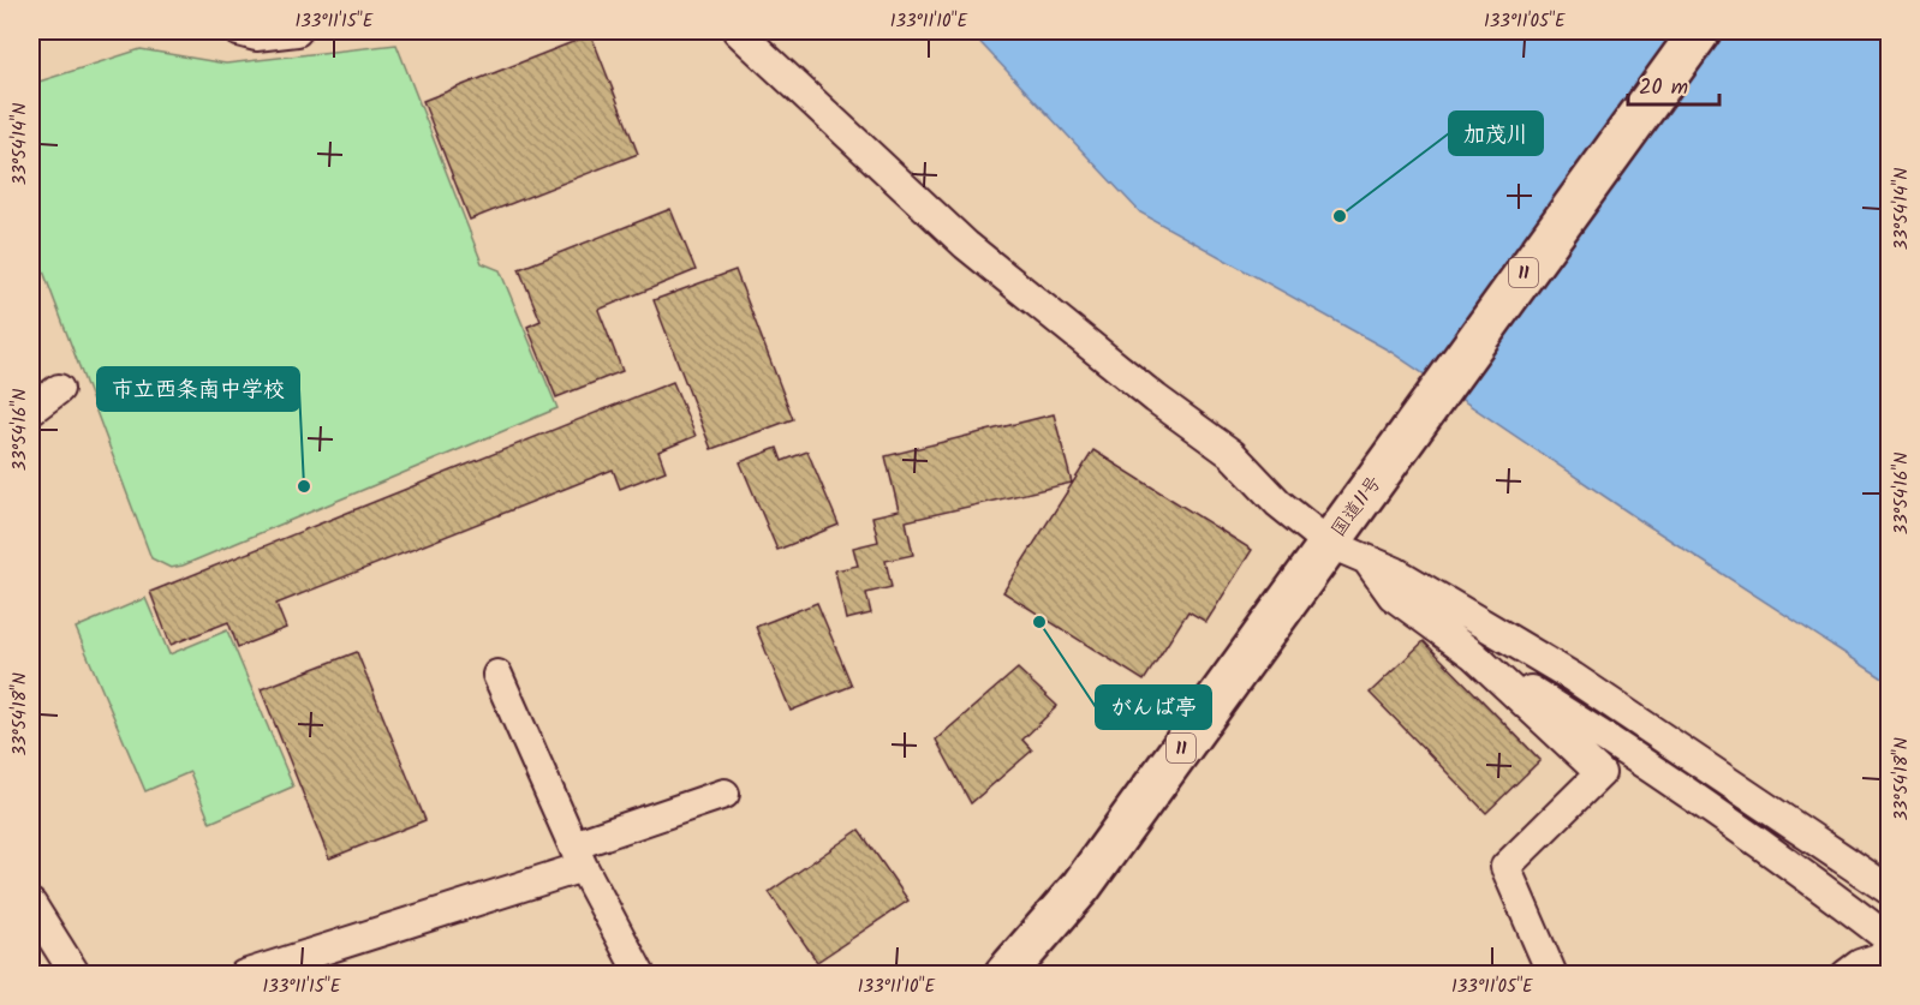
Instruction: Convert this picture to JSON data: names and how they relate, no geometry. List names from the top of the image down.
{
  "streets": {
    "highway": ["11", "国道11号"]
  },
  "places": ["加茂川", "市立西条南中学校", "がんば亭"],
  "scale_bar": "20 m",
  "coordinates": [
    "133°11'15\"E",
    "133°11'10\"E",
    "133°11'05\"E",
    "33°54'14\"N",
    "33°54'16\"N",
    "33°54'18\"N"
  ]
}
